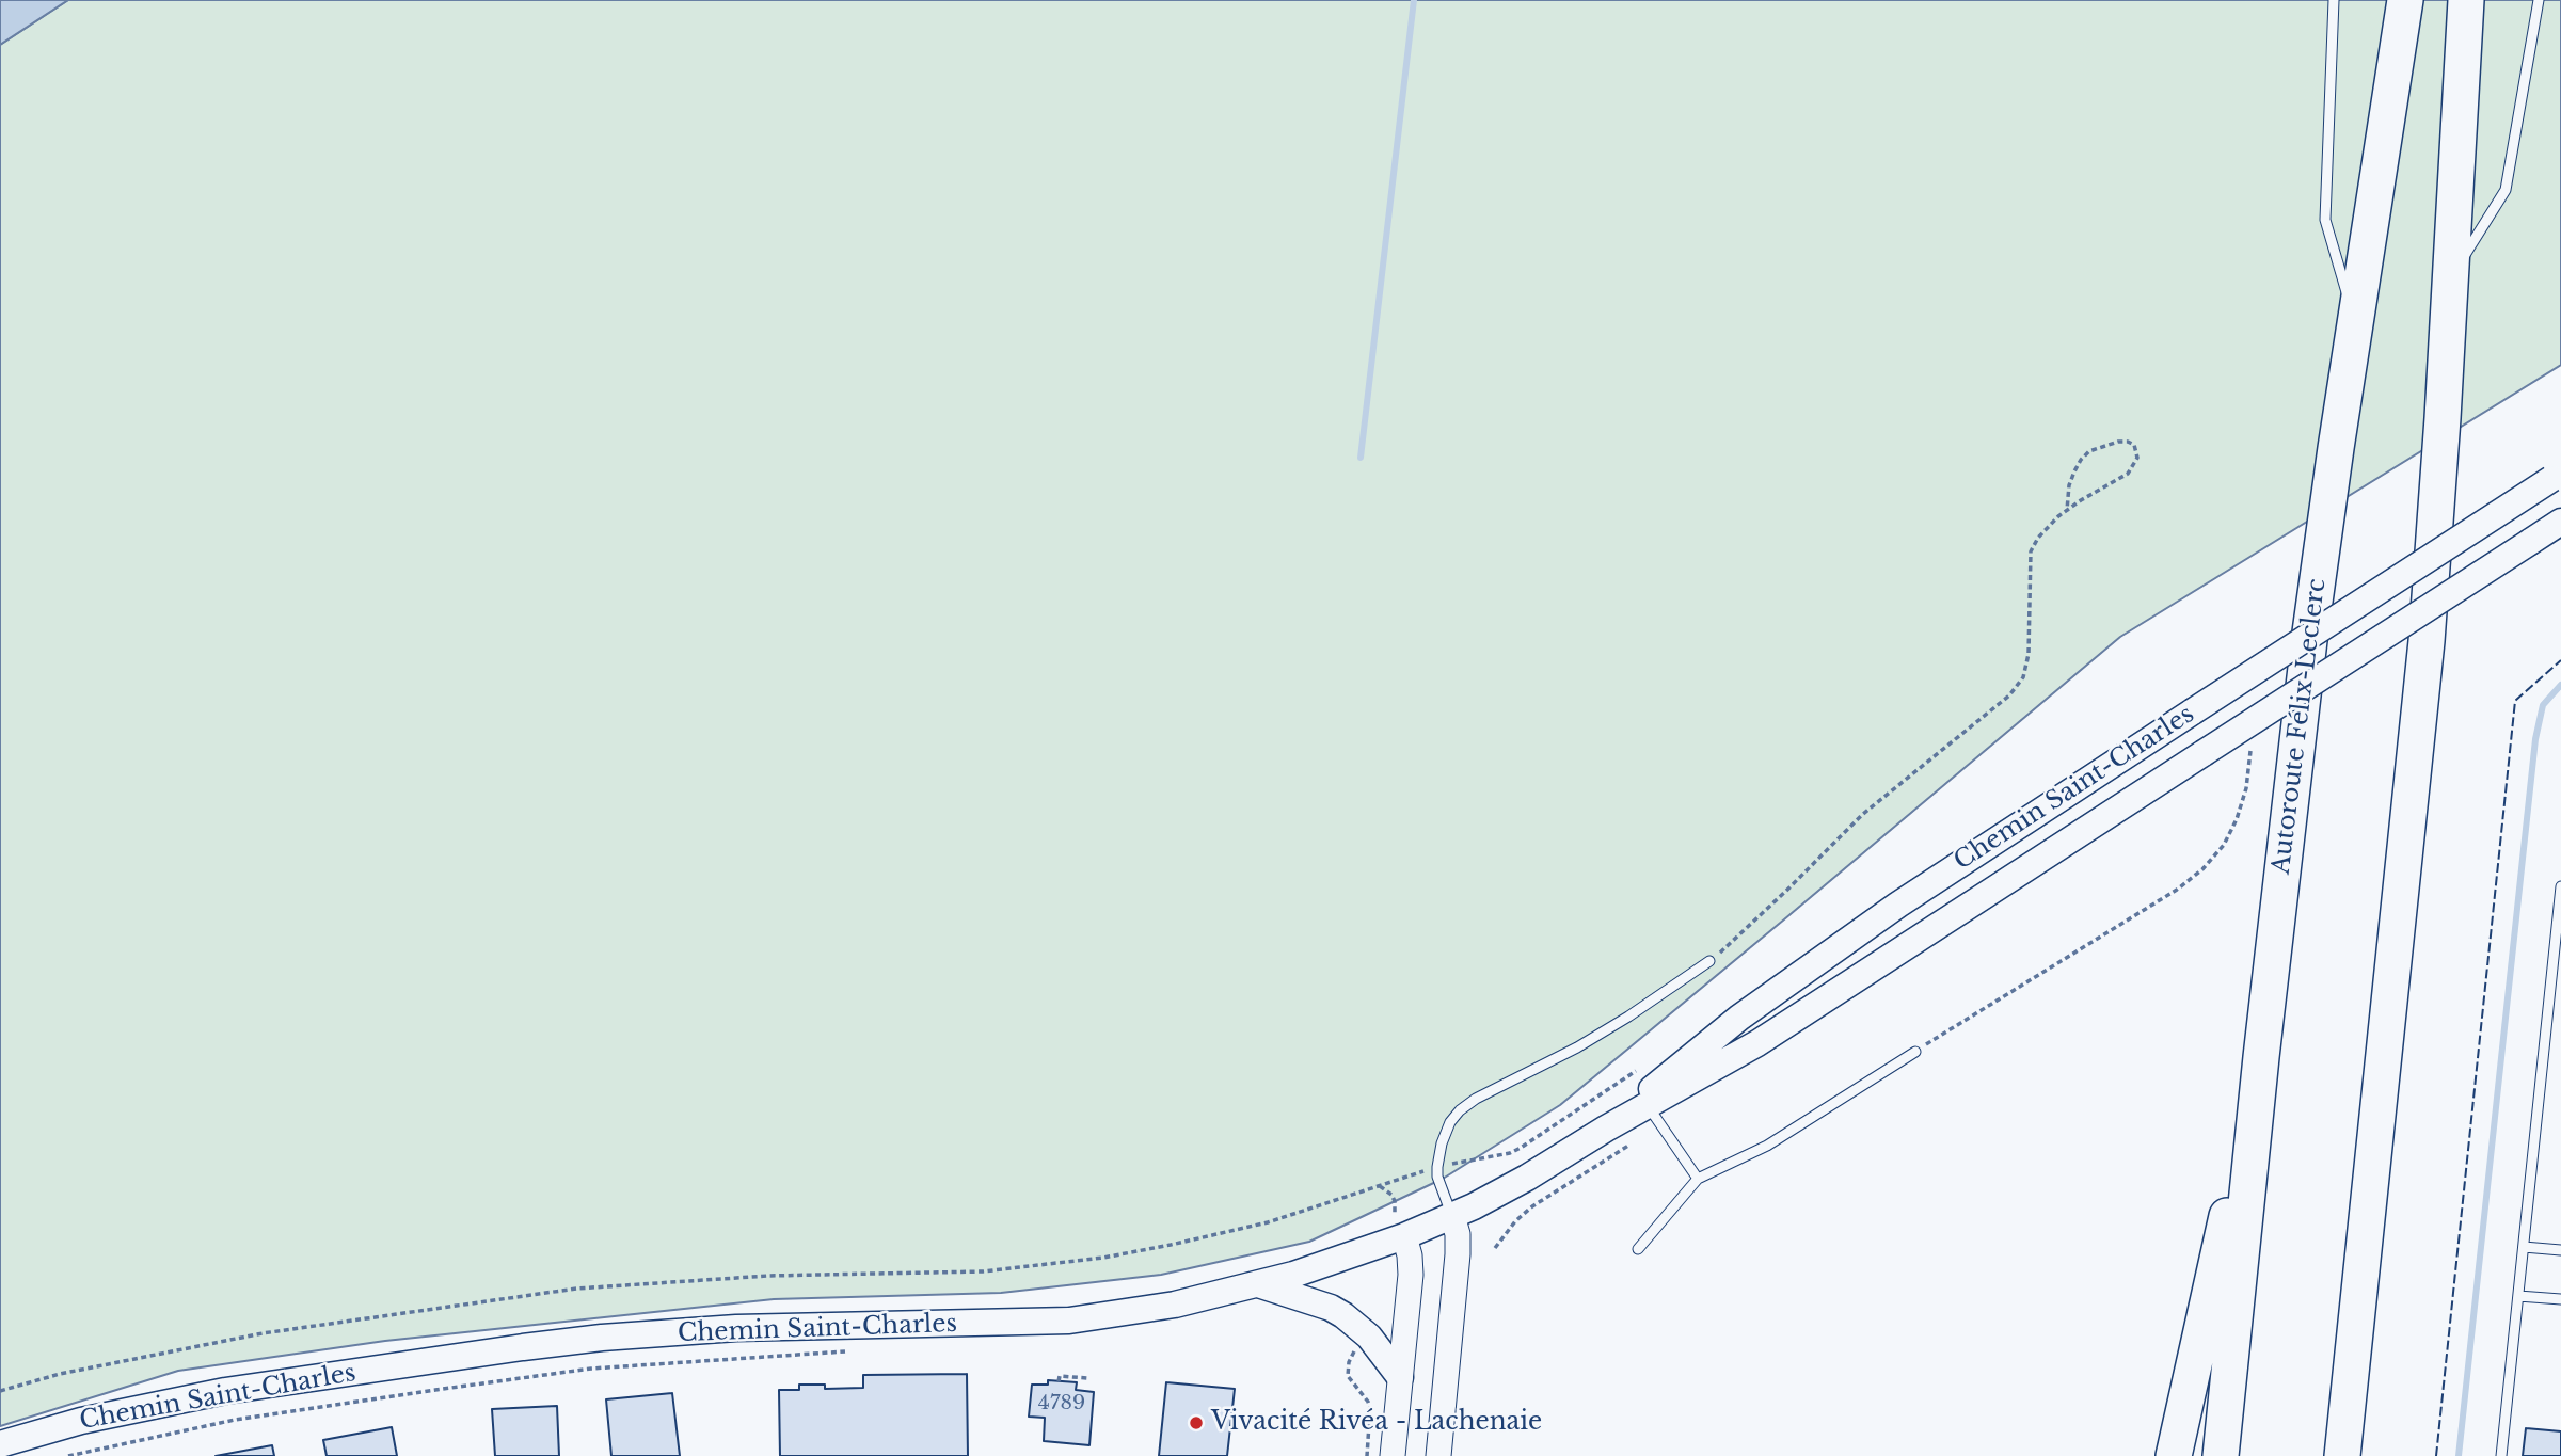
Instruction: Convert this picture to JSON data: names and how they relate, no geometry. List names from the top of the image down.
{
  "streets": {
    "highway": ["Autoroute Félix-Leclerc"],
    "main road": ["Chemin Saint-Charles"]
  },
  "places": ["Vivacité Rivéa - Lachenaie"],
  "house_numbers": ["4789"]
}
